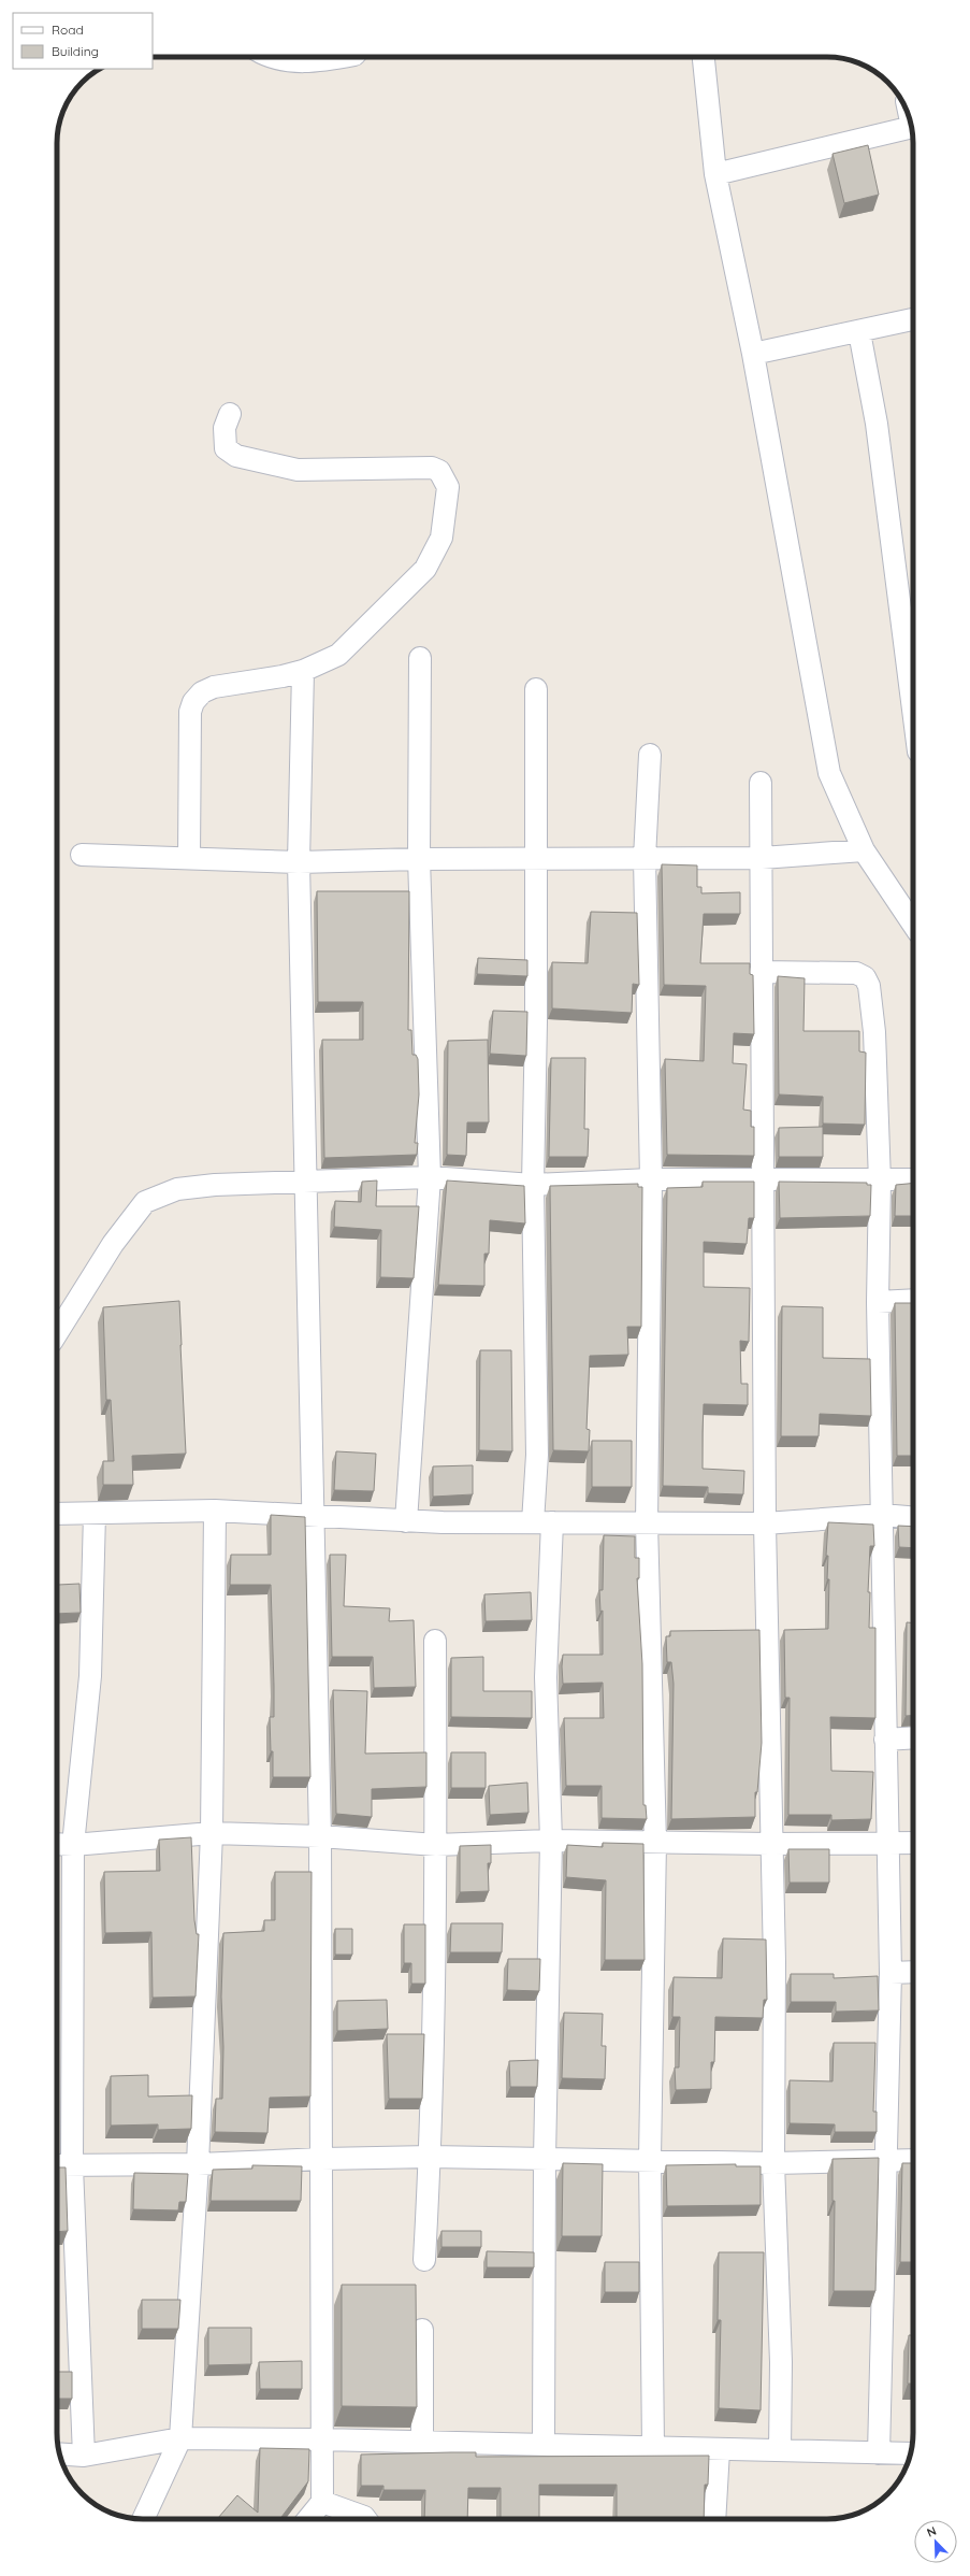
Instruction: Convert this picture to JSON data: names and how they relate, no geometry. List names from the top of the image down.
{
  "legend": ["Road", "Building"],
  "north": "top left"
}
